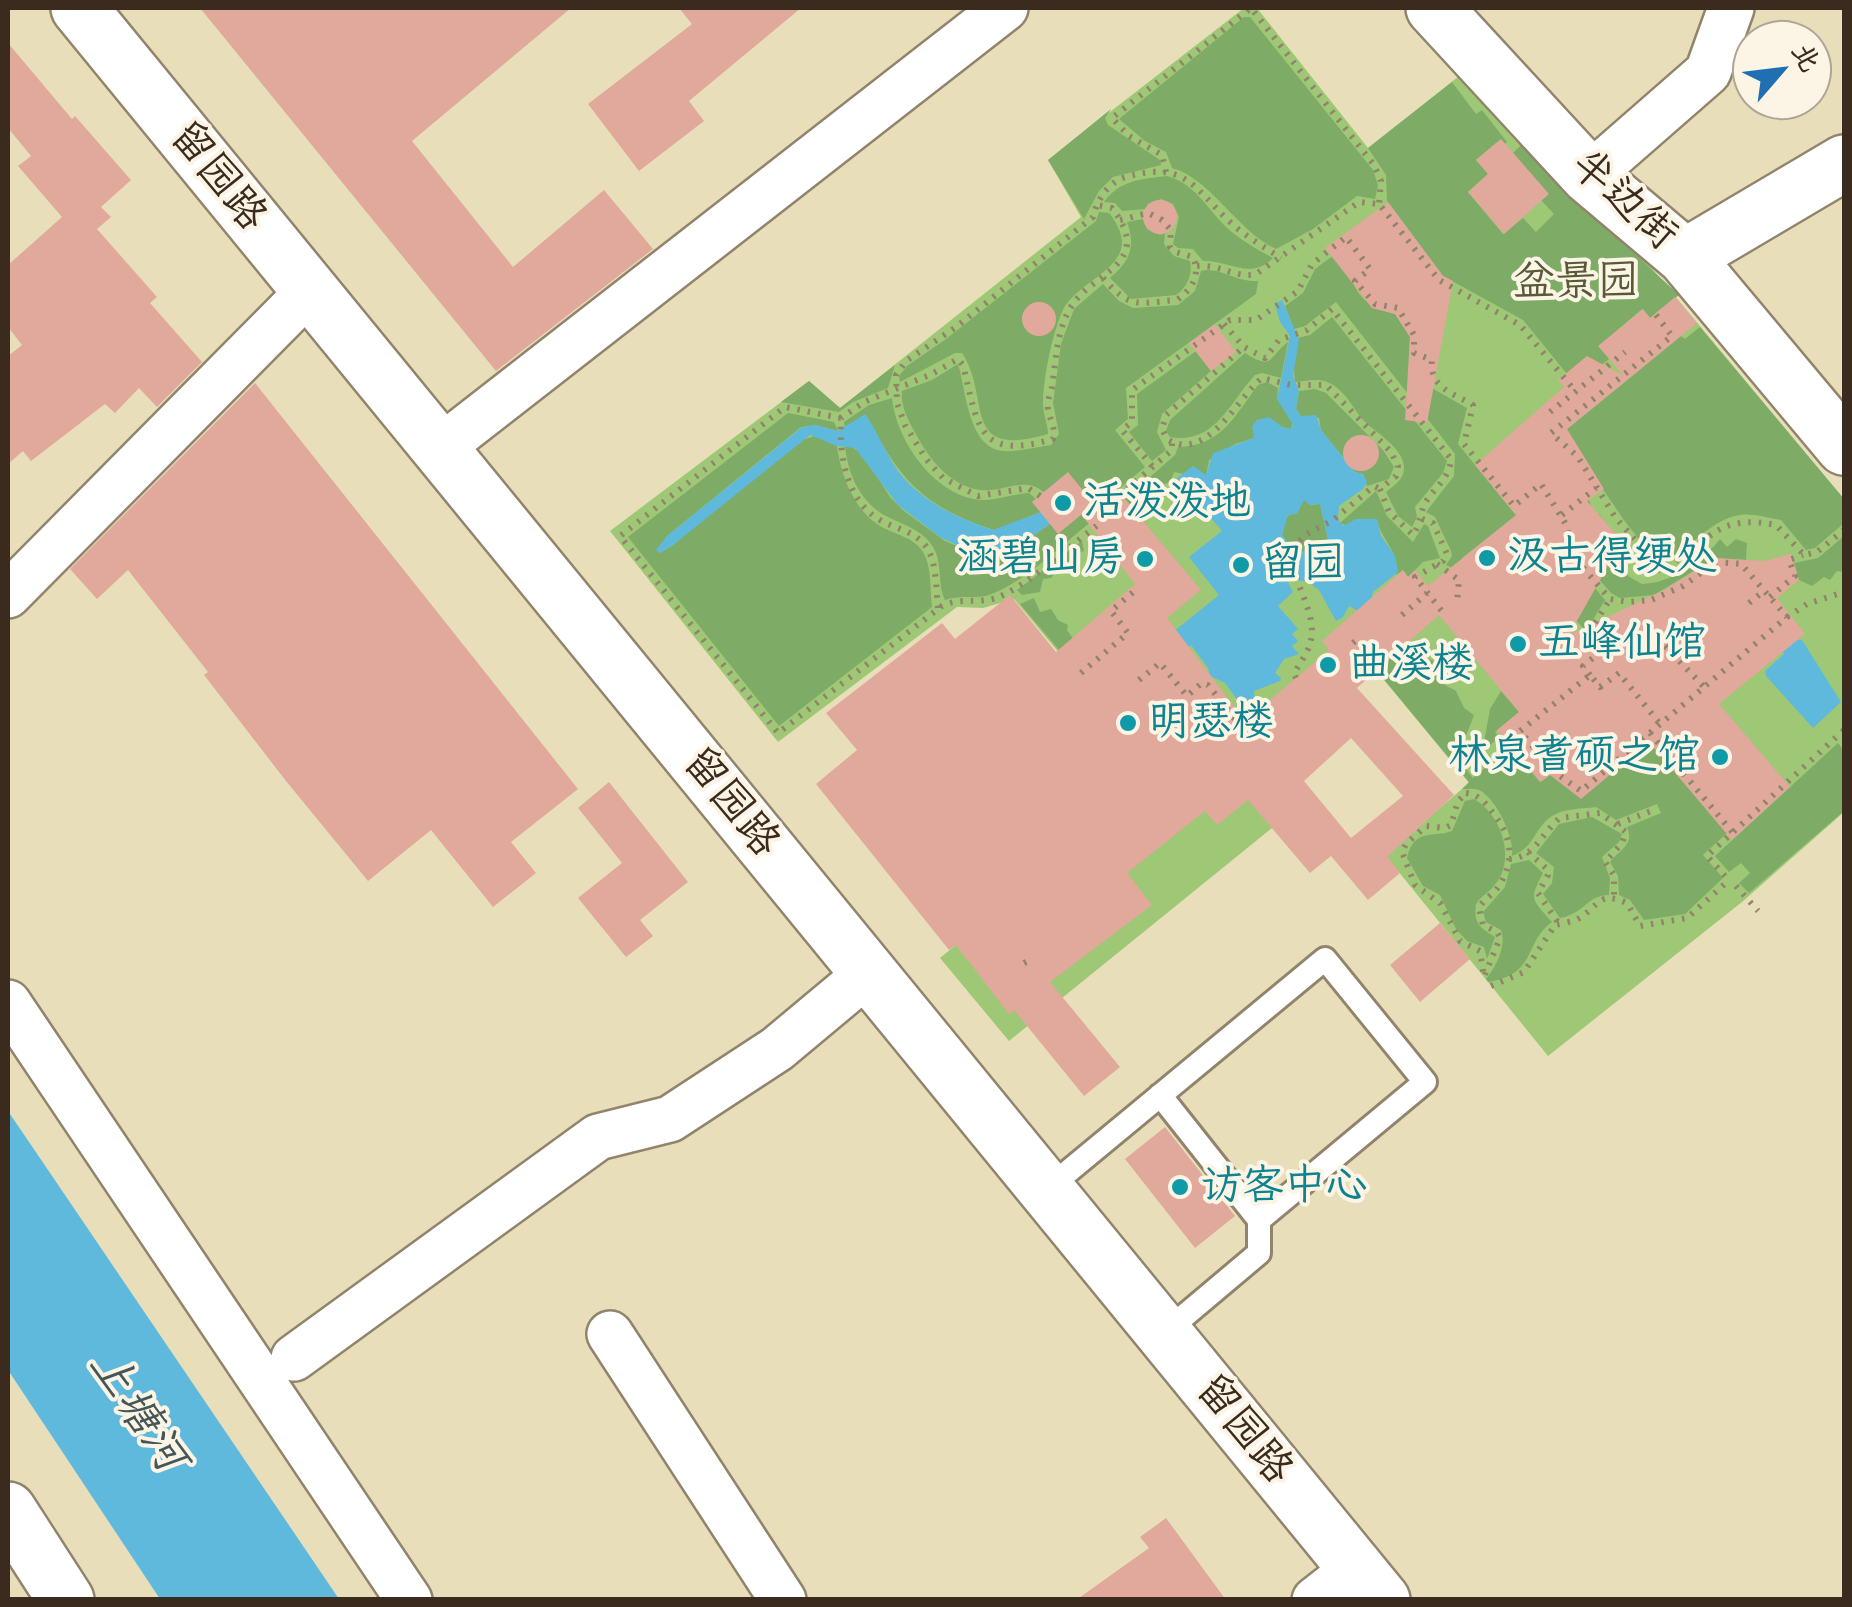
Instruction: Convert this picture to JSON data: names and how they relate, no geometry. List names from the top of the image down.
{
  "streets": {
    "street": ["留园路", "半边街"]
  },
  "water": ["上塘河"],
  "parks": ["盆景园"],
  "places": [
    "活泼泼地",
    "汲古得绠处",
    "涵碧山房",
    "留园",
    "五峰仙馆",
    "曲溪楼",
    "明瑟楼",
    "林泉耆硕之馆",
    "访客中心"
  ],
  "north": "top right"
}
